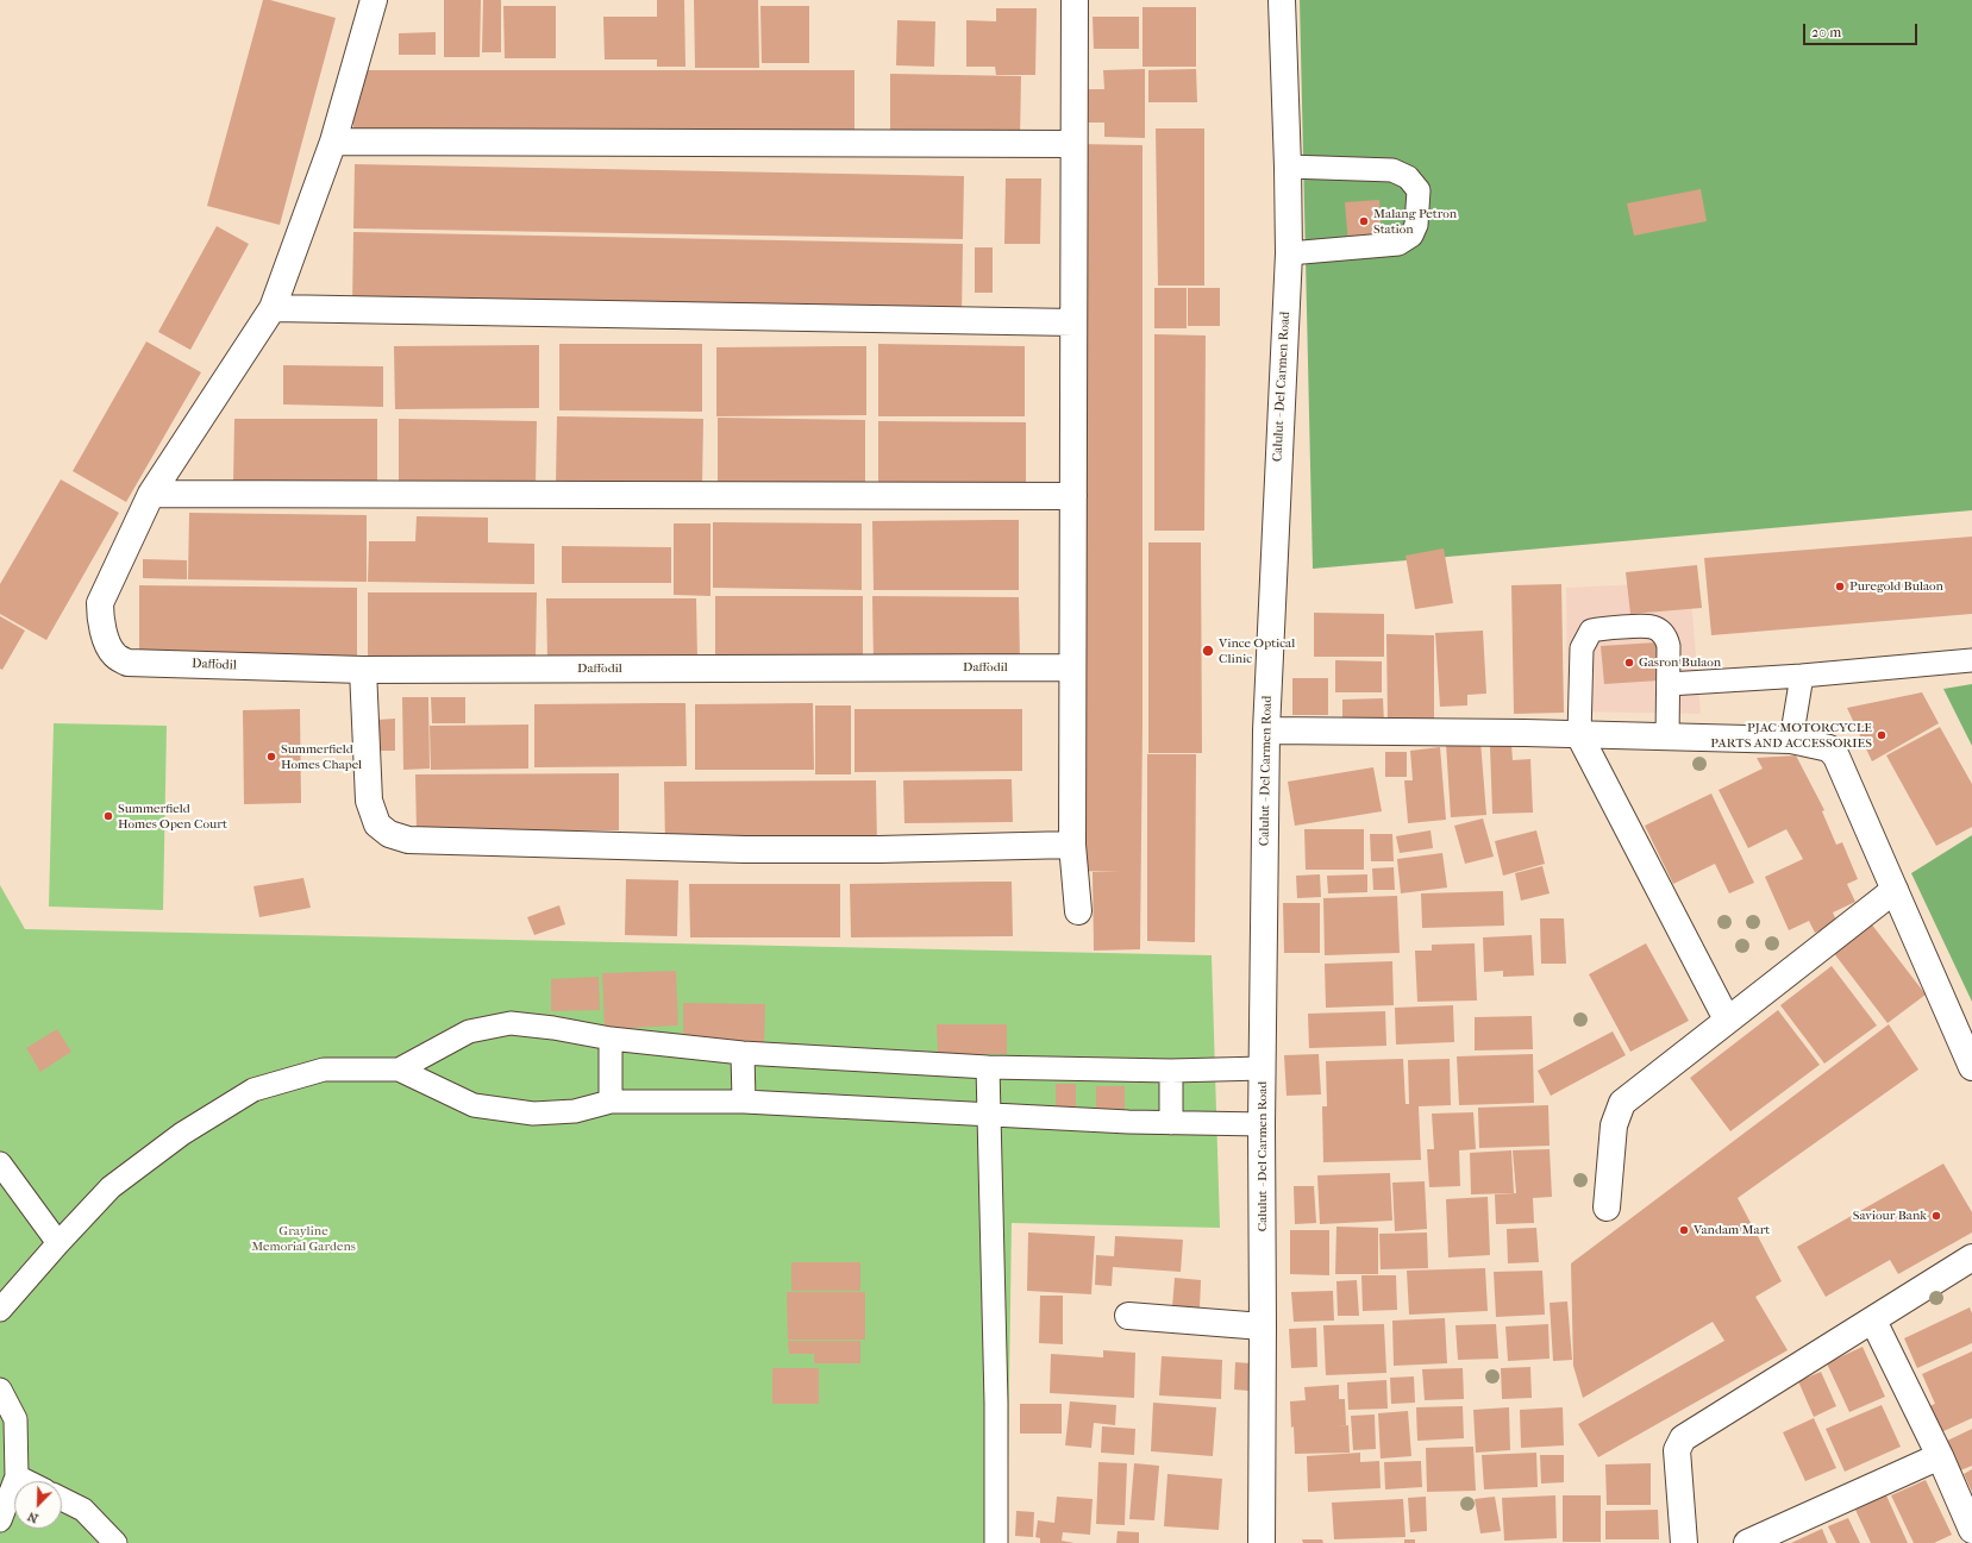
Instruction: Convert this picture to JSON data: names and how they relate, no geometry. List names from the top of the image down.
{
  "streets": {
    "street": ["Calulut - Del Carmen Road", "Daffodil"]
  },
  "parks": ["Grayline Memorial Gardens"],
  "places": [
    "Malang Petron Station",
    "Puregold Bulaon",
    "Vince Optical Clinic",
    "Gasron Bulaon",
    "PJAC MOTORCYCLE PARTS AND ACCESSORIES",
    "Summerfield Homes Chapel",
    "Summerfield Homes Open Court",
    "Saviour Bank",
    "Vandam Mart"
  ],
  "scale_bar": "20 m",
  "north": "bottom left"
}
